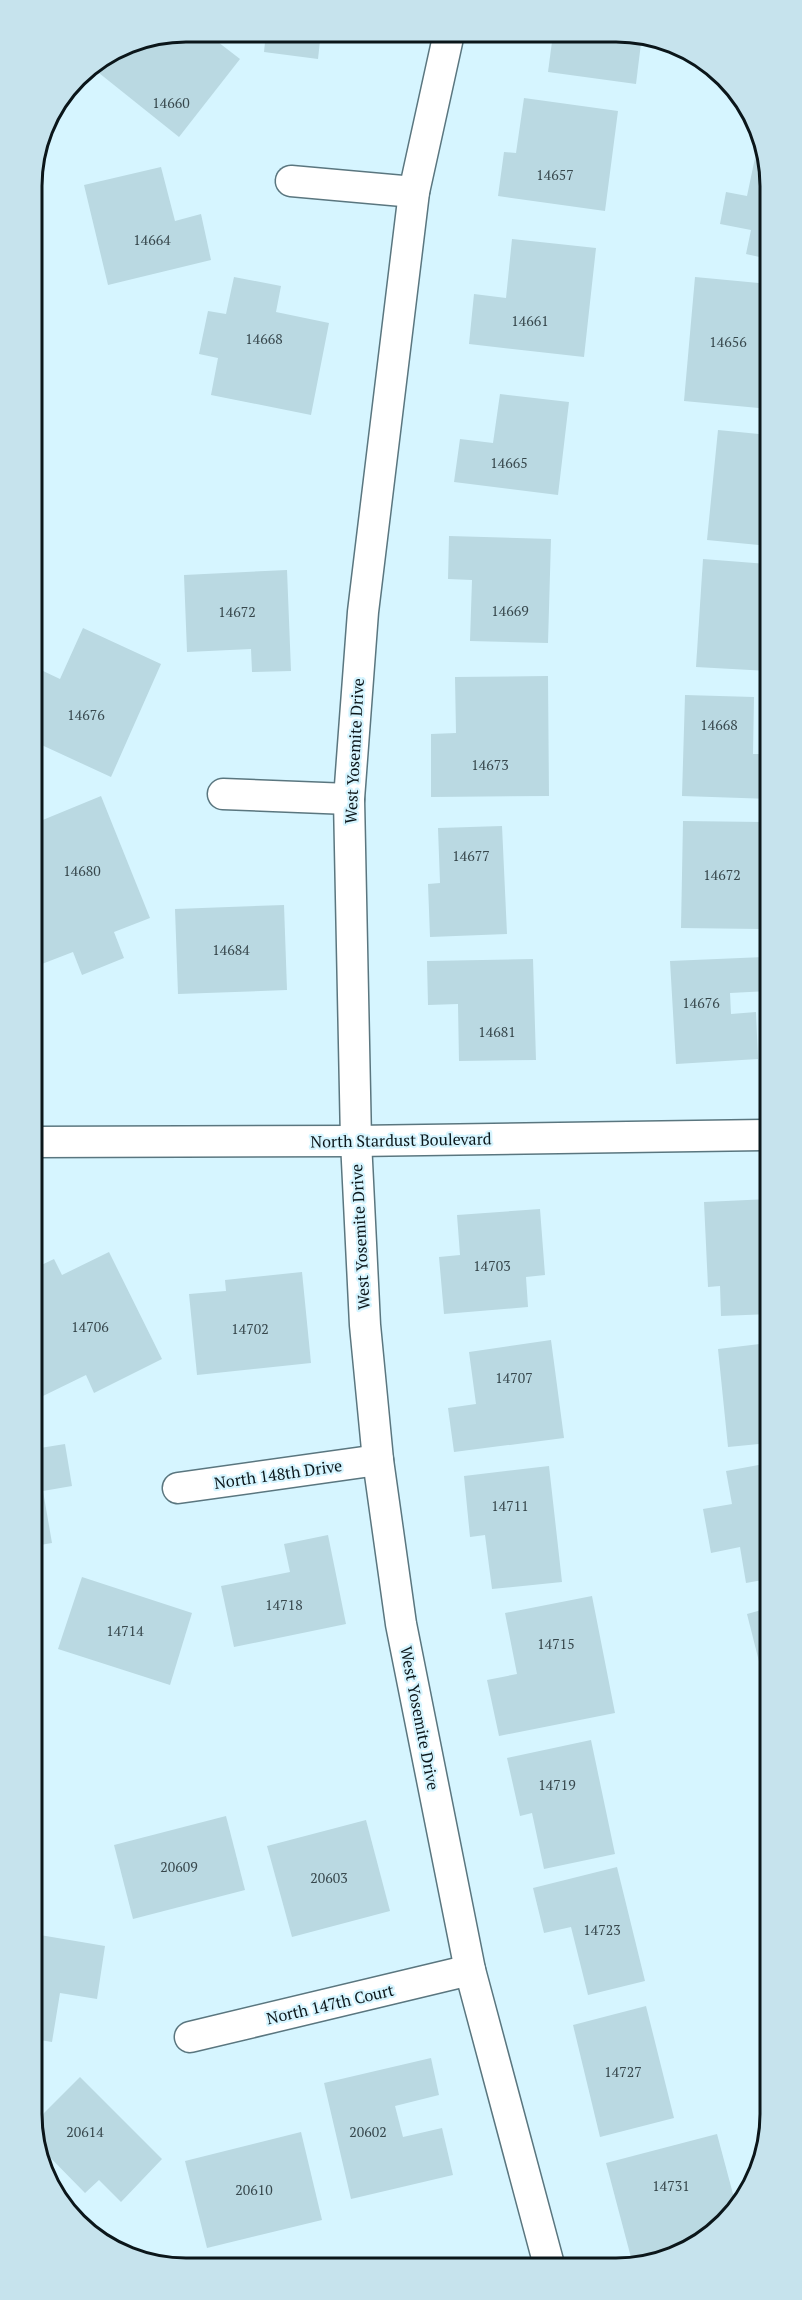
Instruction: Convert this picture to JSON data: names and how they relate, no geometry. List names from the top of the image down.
{
  "streets": {
    "street": [
      "West Yosemite Drive",
      "North Stardust Boulevard",
      "North 148th Drive",
      "North 147th Court"
    ]
  },
  "crossings": [
    ["West Yosemite Drive", "North Stardust Boulevard"],
    ["West Yosemite Drive", "North 148th Drive"],
    ["West Yosemite Drive", "North 147th Court"]
  ],
  "house_numbers": [
    "14660",
    "14657",
    "14664",
    "14661",
    "14668",
    "14656",
    "14665",
    "14669",
    "14672",
    "14676",
    "14668",
    "14673",
    "14677",
    "14680",
    "14672",
    "14684",
    "14676",
    "14681",
    "14703",
    "14706",
    "14702",
    "14707",
    "14711",
    "14718",
    "14714",
    "14715",
    "14719",
    "20609",
    "20603",
    "14723",
    "14727",
    "20614",
    "20602",
    "14731",
    "20610"
  ]
}
